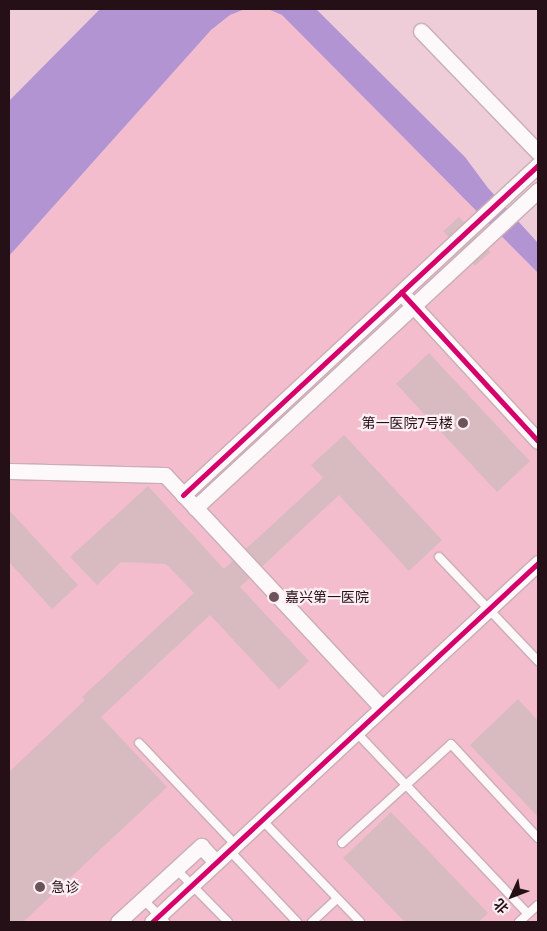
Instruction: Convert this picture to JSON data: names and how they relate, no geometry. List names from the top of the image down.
{
  "places": ["第一医院7号楼", "嘉兴第一医院", "急诊"],
  "north": "bottom left"
}
